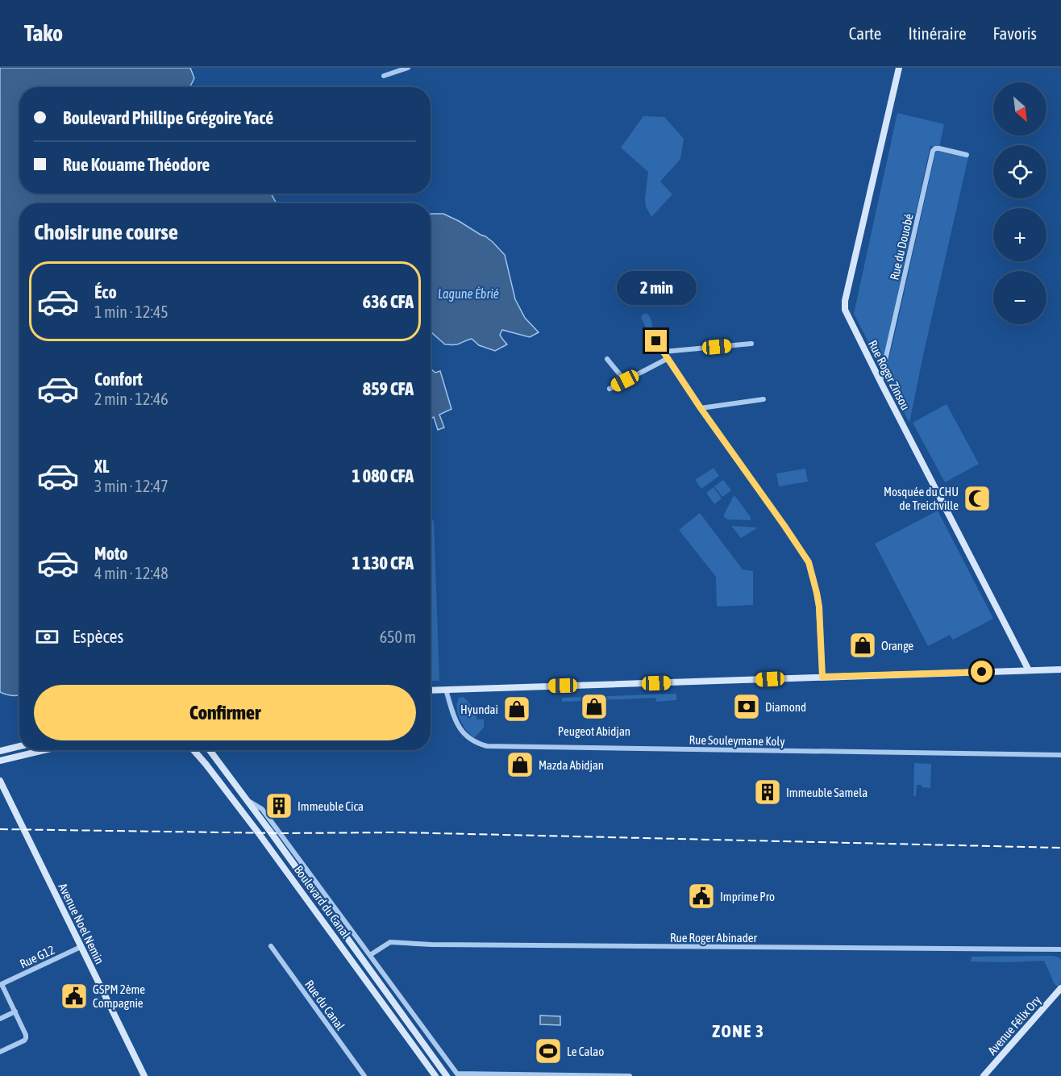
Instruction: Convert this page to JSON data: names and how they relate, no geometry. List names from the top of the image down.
{
  "streets": {
    "main road": [
      "Rue Roger Zinsou",
      "Boulevard du Canal",
      "Avenue Noel Nemin",
      "Avenue Félix Ory"
    ],
    "street": [
      "Rue du Douobé",
      "Rue Souleymane Koly",
      "Rue Roger Abinader",
      "Rue G12",
      "Rue du Canal"
    ]
  },
  "crossings": [
    ["Rue du Douobé", "Rue Roger Zinsou"],
    ["Boulevard du Canal", "Rue Roger Abinader"],
    ["Avenue Noel Nemin", "Rue G12"]
  ],
  "districts": ["ZONE 3"],
  "water": ["Lagune Ébrié"],
  "places": {
    "mosque": ["Mosquée du CHU de Treichville"],
    "shop": [
      "Orange",
      "Peugeot Abidjan",
      "Hyundai",
      "Mazda Abidjan"
    ],
    "bank": ["Diamond"],
    "building": ["Immeuble Samela", "Immeuble Cica"],
    "public building": ["Imprime Pro", "GSPM 2ème Compagnie"],
    "sports": ["Le Calao"]
  },
  "north": "bottom right",
  "page": {
    "header": "Tako",
    "nav": ["Carte", "Itinéraire", "Favoris"],
    "map_buttons": ["+", "−"],
    "banner": ["Boulevard Phillipe Grégoire Yacé", "Rue Kouame Théodore"],
    "heading": "Choisir une course",
    "list": [
      {
        "name": "Éco",
        "note": "1 min · 12:45",
        "value": "636 CFA"
      },
      {
        "name": "Confort",
        "note": "2 min · 12:46",
        "value": "859 CFA"
      },
      {
        "name": "XL",
        "note": "3 min · 12:47",
        "value": "1 080 CFA"
      },
      {
        "name": "Moto",
        "note": "4 min · 12:48",
        "value": "1 130 CFA"
      }
    ],
    "bubble": "2 min",
    "pay": ["Espèces", "650 m"],
    "buttons": "Confirmer"
  }
}
